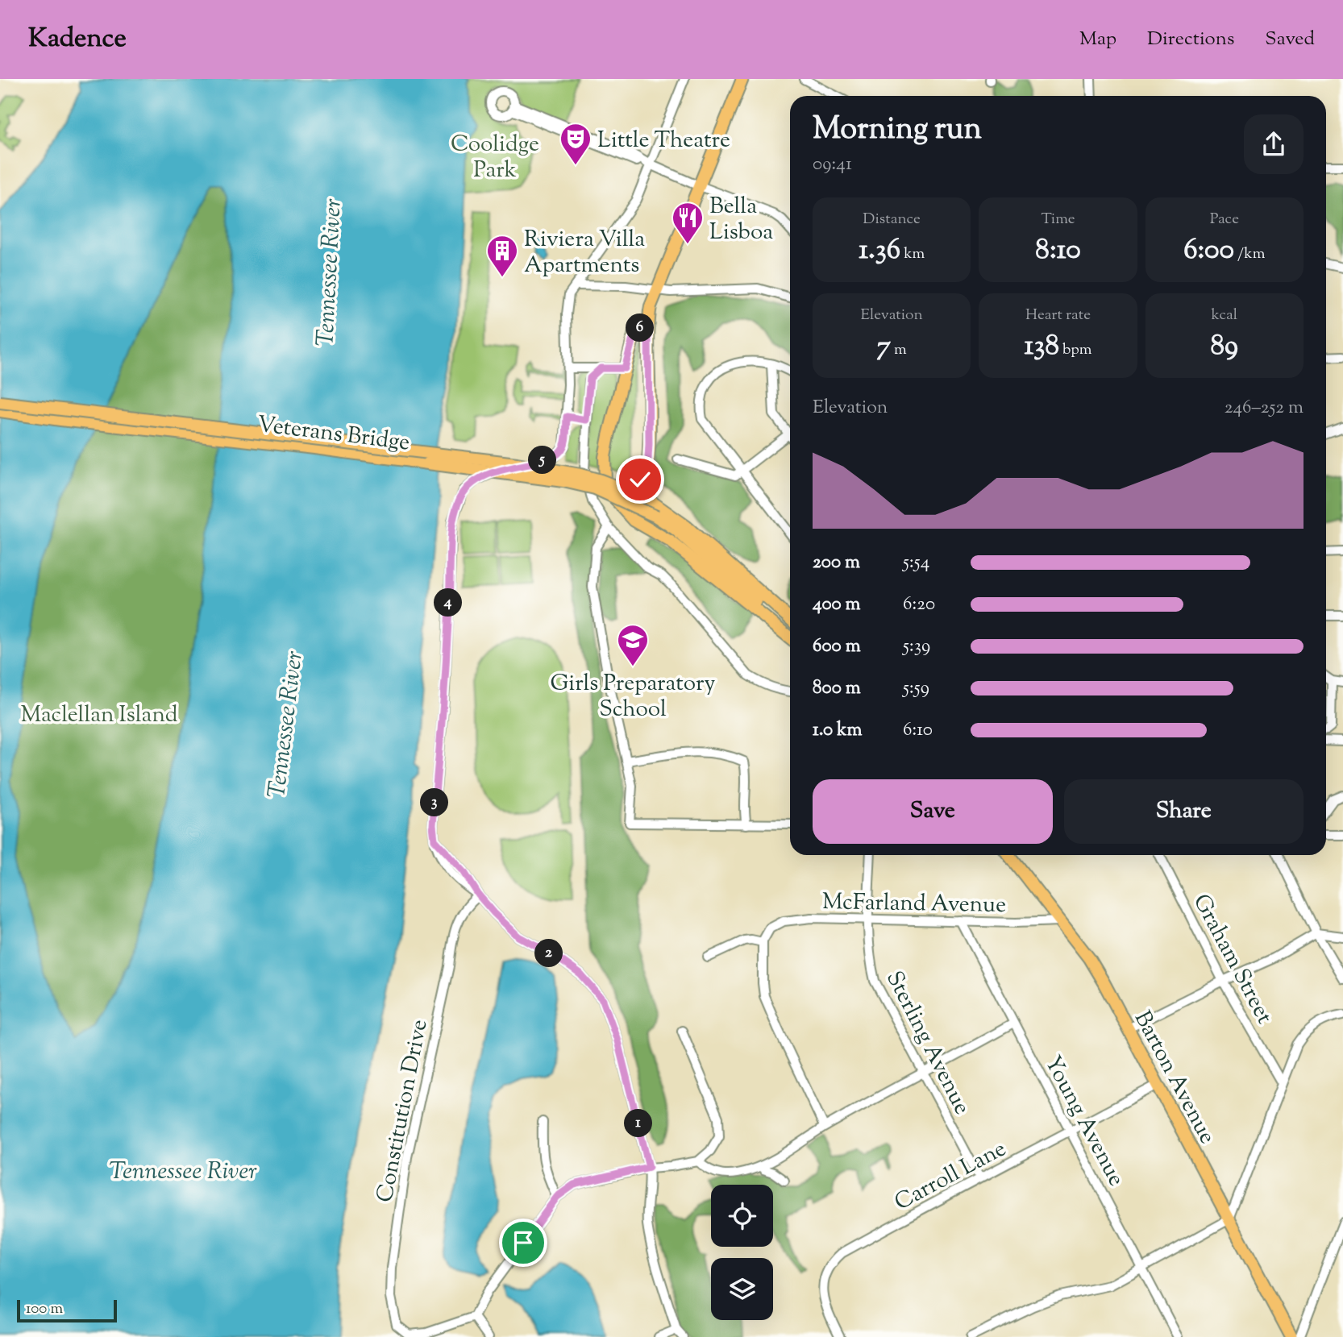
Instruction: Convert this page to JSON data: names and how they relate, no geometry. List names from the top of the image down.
{
  "streets": {
    "main road": ["Veterans Bridge", "Barton Avenue"],
    "street": [
      "McFarland Avenue",
      "Graham Street",
      "Sterling Avenue",
      "Constitution Drive",
      "Young Avenue",
      "Carroll Lane"
    ]
  },
  "crossings": [
    ["McFarland Avenue", "Sterling Avenue"],
    ["McFarland Avenue", "Barton Avenue"],
    ["McFarland Avenue", "Young Avenue"],
    ["Sterling Avenue", "Carroll Lane"],
    ["Barton Avenue", "Carroll Lane"],
    ["Young Avenue", "Carroll Lane"]
  ],
  "water": ["Tennessee River"],
  "parks": ["Coolidge Park", "Maclellan Island"],
  "places": {
    "theatre": ["Little Theatre"],
    "restaurant": ["Bella Lisboa"],
    "building": ["Riviera Villa Apartments"],
    "school or university": ["Girls Preparatory School"]
  },
  "scale_bar": "100 m",
  "page": {
    "header": "Kadence",
    "nav": ["Map", "Directions", "Saved"],
    "heading": ["Morning run", "09:41"],
    "stats": [
      ["Distance", "1.36 km"],
      ["Time", "8:10"],
      ["Pace", "6:00 /km"],
      ["Elevation", "7 m"],
      ["Heart rate", "138 bpm"],
      ["kcal", "89"]
    ],
    "pins": [
      "6",
      "5",
      "4",
      "3",
      "2",
      "1"
    ],
    "chart": ["Elevation", "246–252 m"],
    "list": [
      {
        "name": "200 m",
        "note": "5:54"
      },
      {
        "name": "400 m",
        "note": "6:20"
      },
      {
        "name": "600 m",
        "note": "5:39"
      },
      {
        "name": "800 m",
        "note": "5:59"
      },
      {
        "name": "1.0 km",
        "note": "6:10"
      }
    ],
    "buttons": ["Save", "Share"],
    "scale": "100 m"
  }
}
